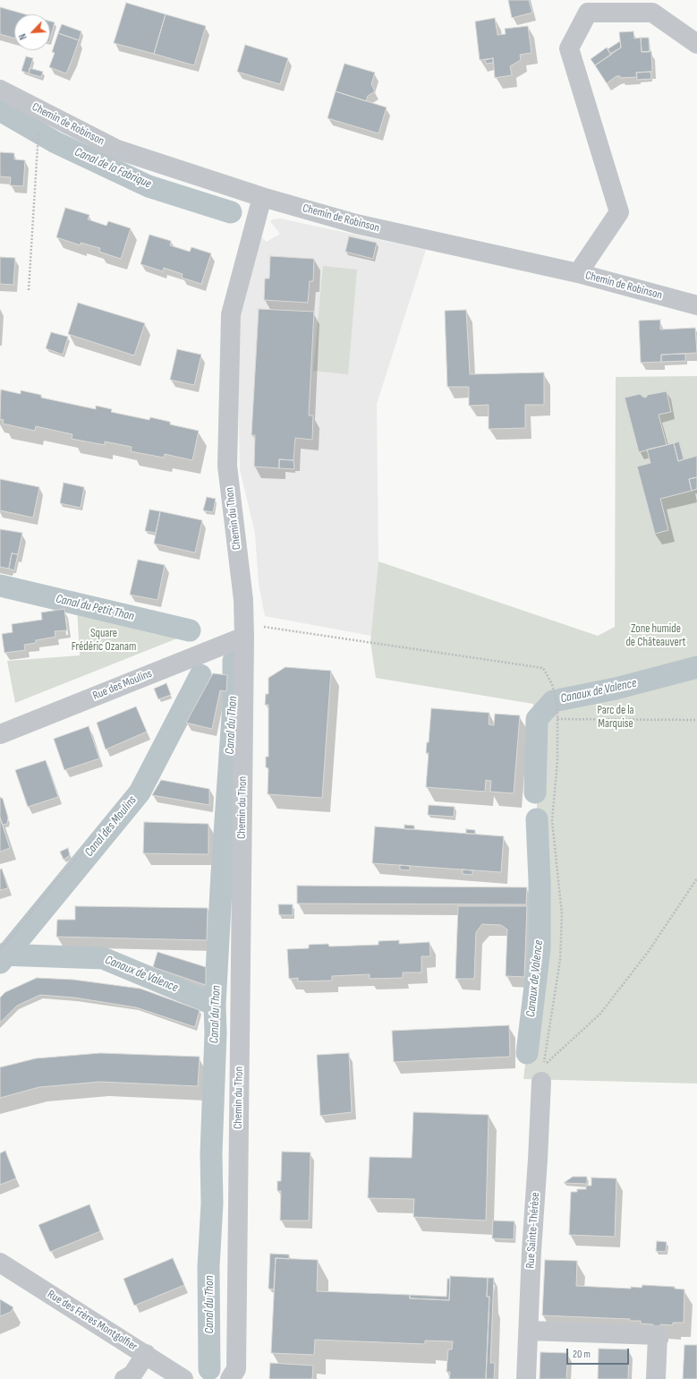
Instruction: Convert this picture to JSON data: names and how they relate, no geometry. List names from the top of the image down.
{
  "streets": {
    "street": [
      "Chemin de Robinson",
      "Chemin du Thon",
      "Rue des Moulins",
      "Rue Sainte-Thérèse",
      "Rue des Frères Montgolfier"
    ]
  },
  "crossings": [
    ["Chemin de Robinson", "Chemin du Thon"],
    ["Chemin du Thon", "Rue des Moulins"]
  ],
  "water": [
    "Canal de la Fabrique",
    "Canal du Petit Thon",
    "Canaux de Valence",
    "Canal du Thon",
    "Canal des Moulins"
  ],
  "parks": ["Zone humide de Châteauvert", "Square Frédéric Ozanam", "Parc de la Marquise"],
  "scale_bar": "20 m",
  "north": "bottom left"
}
